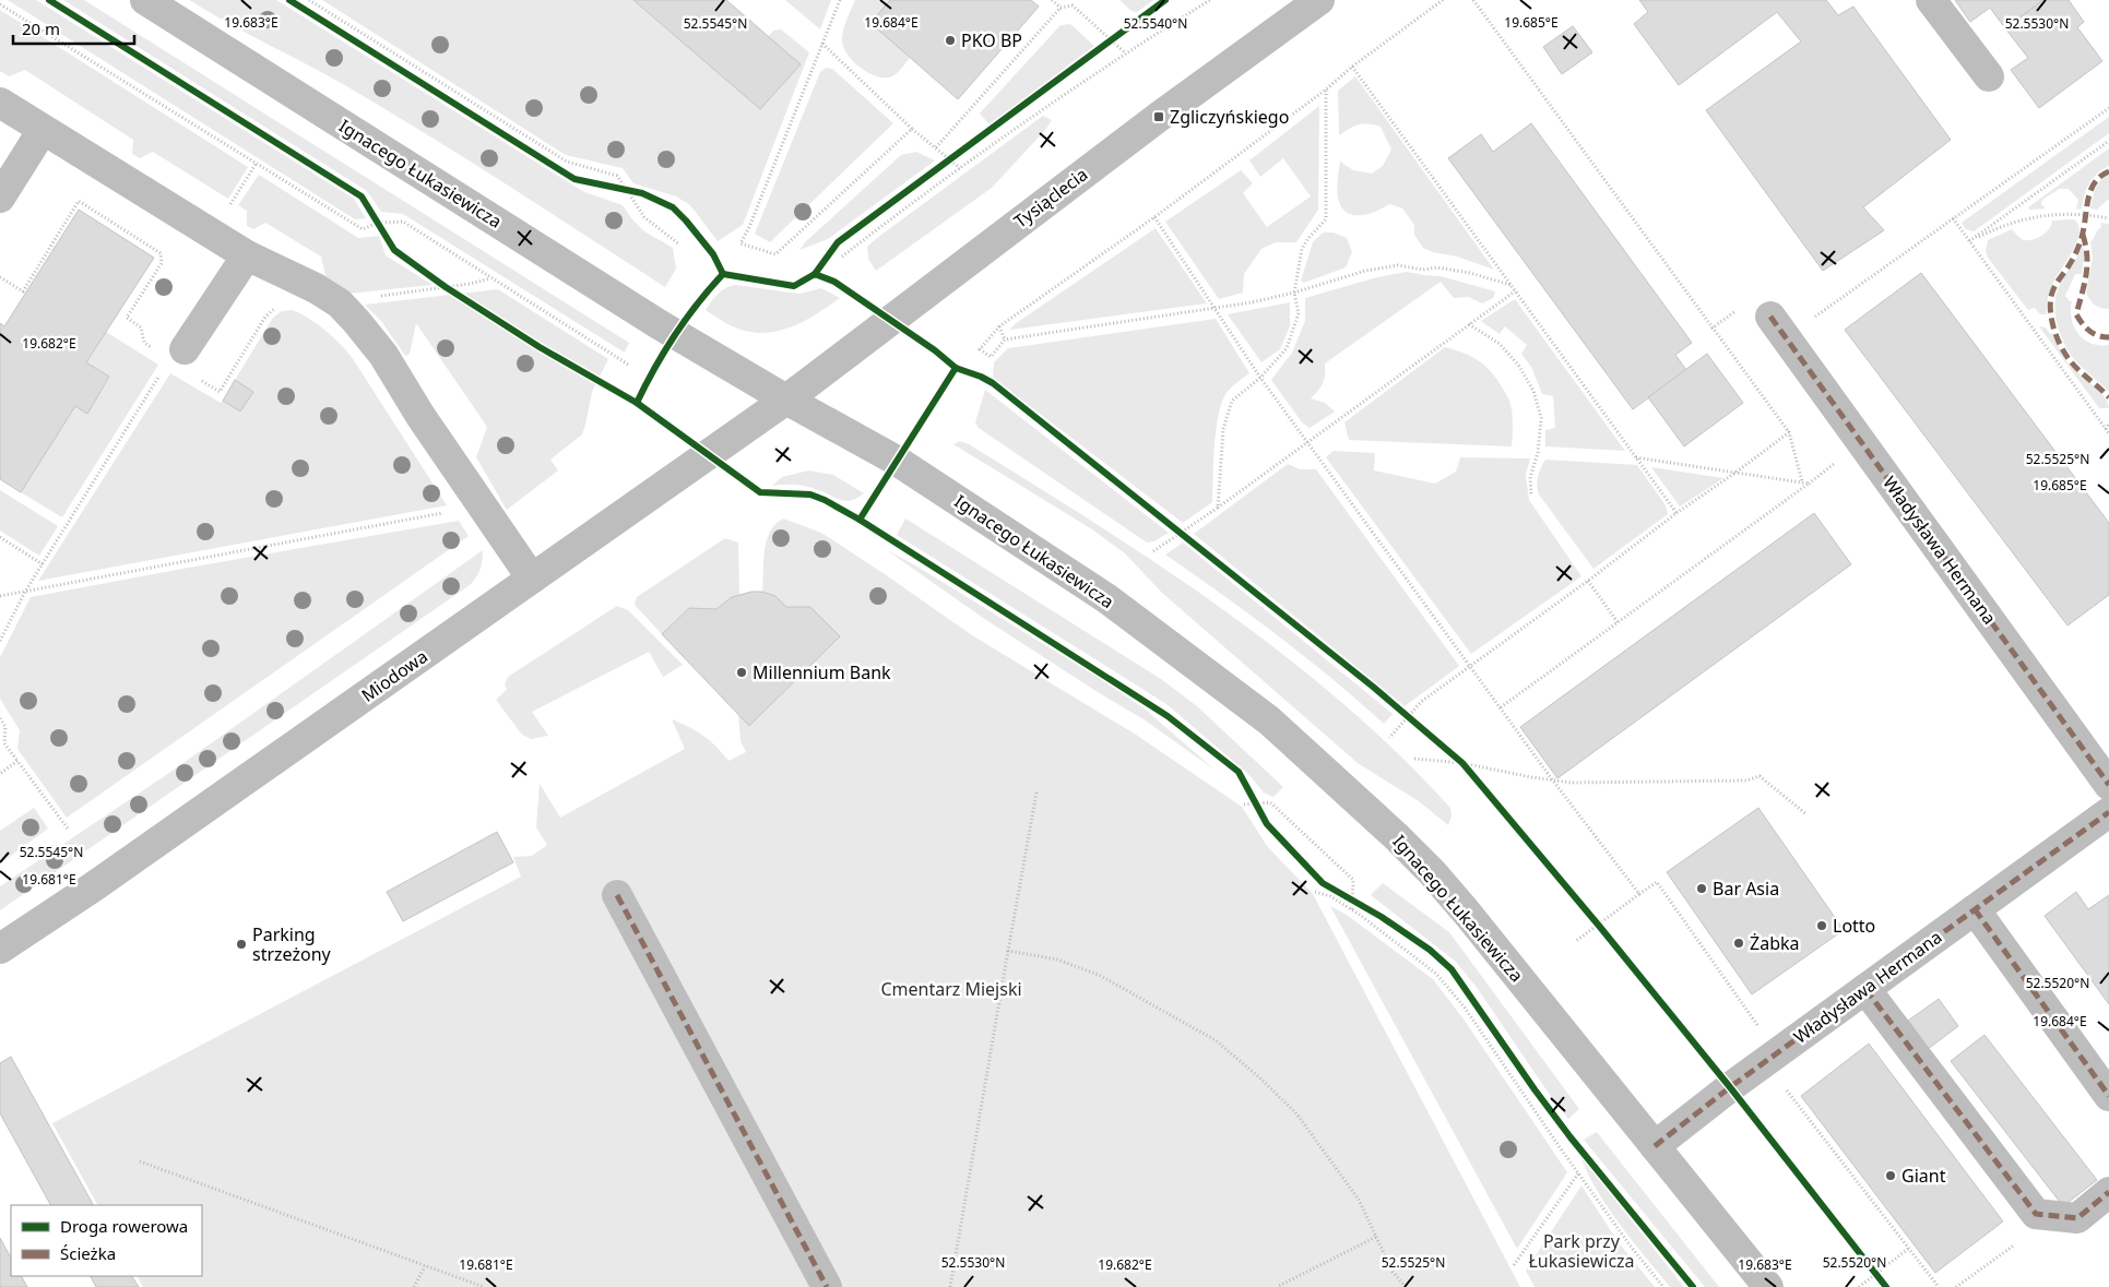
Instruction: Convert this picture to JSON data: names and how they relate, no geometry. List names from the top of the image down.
{
  "streets": {
    "street": [
      "Ignacego Łukasiewicza",
      "Tysiąclecia",
      "Władysława Hermana",
      "Miodowa"
    ]
  },
  "crossings": [
    ["Ignacego Łukasiewicza", "Tysiąclecia"],
    ["Ignacego Łukasiewicza", "Władysława Hermana"],
    ["Ignacego Łukasiewicza", "Miodowa"],
    ["Tysiąclecia", "Miodowa"]
  ],
  "parks": ["Cmentarz Miejski", "Park przy Łukasiewicza"],
  "places": {
    "other": [
      "PKO BP",
      "Millennium Bank",
      "Bar Asia",
      "Lotto",
      "Żabka",
      "Parking strzeżony",
      "Giant"
    ],
    "transit": ["Zgliczyńskiego"]
  },
  "legend": ["Droga rowerowa", "Ścieżka"],
  "scale_bar": "20 m",
  "coordinates": [
    "19.683°E",
    "19.684°E",
    "19.685°E",
    "52.5545°N",
    "52.5540°N",
    "52.5530°N",
    "19.682°E",
    "52.5525°N",
    "19.681°E",
    "52.5520°N"
  ]
}
